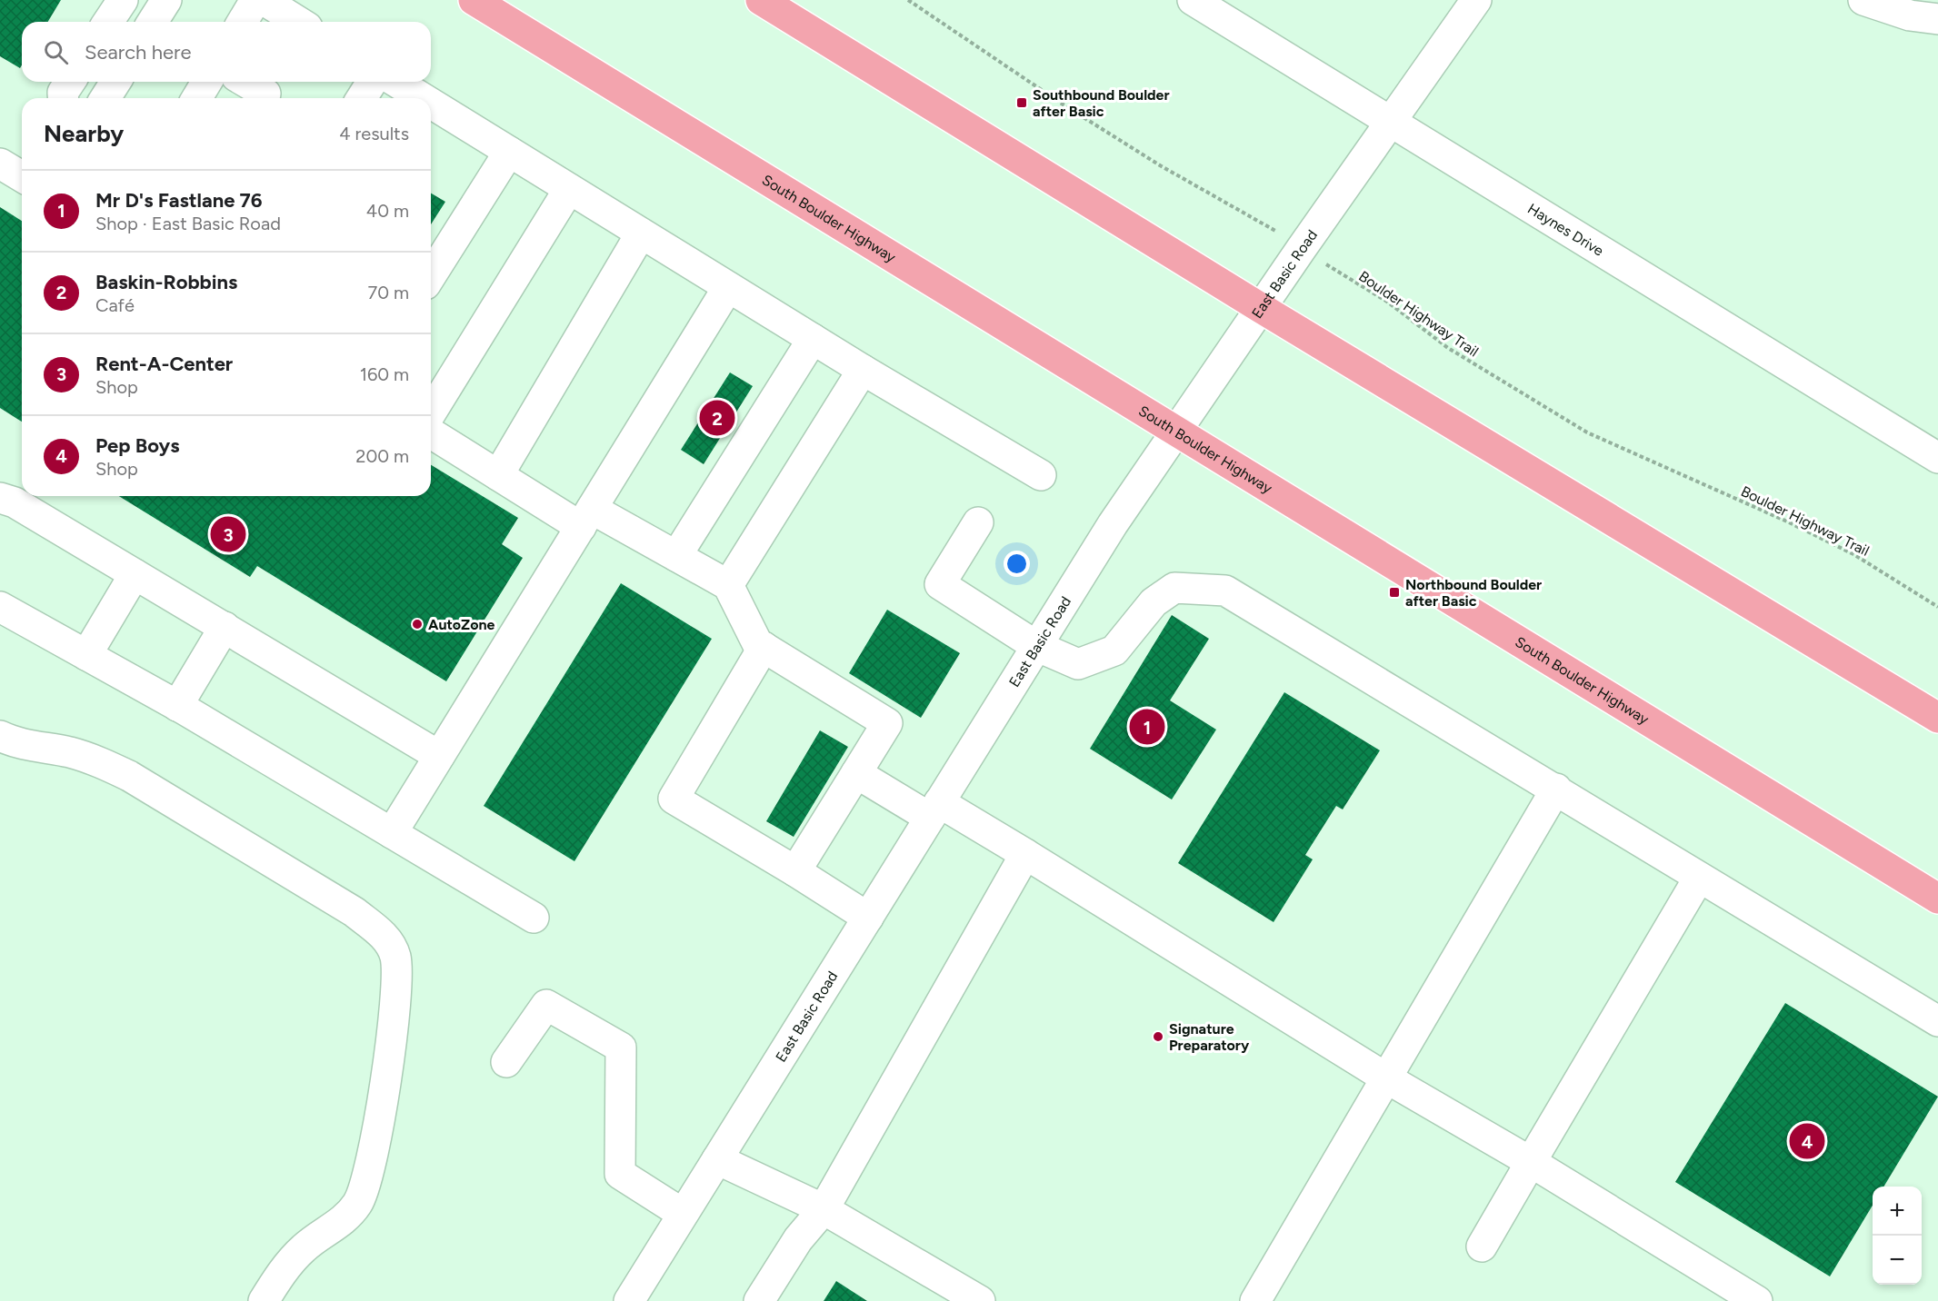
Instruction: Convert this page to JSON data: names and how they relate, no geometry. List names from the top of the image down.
{
  "streets": {
    "main road": ["South Boulder Highway"],
    "street": ["Haynes Drive", "East Basic Road"],
    "path": ["Boulder Highway Trail"]
  },
  "crossings": [
    ["South Boulder Highway", "East Basic Road"],
    ["Haynes Drive", "East Basic Road"],
    ["East Basic Road", "Boulder Highway Trail"]
  ],
  "places": {
    "transit": ["Southbound Boulder after Basic", "Northbound Boulder after Basic"],
    "other": ["AutoZone", "Signature Preparatory"]
  },
  "page": {
    "search": "Search here",
    "heading": ["Nearby", "4 results"],
    "list": [
      {
        "mark": "1",
        "name": "Mr D's Fastlane 76",
        "note": "Shop · East Basic Road",
        "value": "40 m"
      },
      {
        "mark": "2",
        "name": "Baskin-Robbins",
        "note": "Café",
        "value": "70 m"
      },
      {
        "mark": "3",
        "name": "Rent-A-Center",
        "note": "Shop",
        "value": "160 m"
      },
      {
        "mark": "4",
        "name": "Pep Boys",
        "note": "Shop",
        "value": "200 m"
      }
    ],
    "pins": [
      "2",
      "3",
      "1",
      "4"
    ],
    "map_buttons": ["+", "−"]
  }
}
